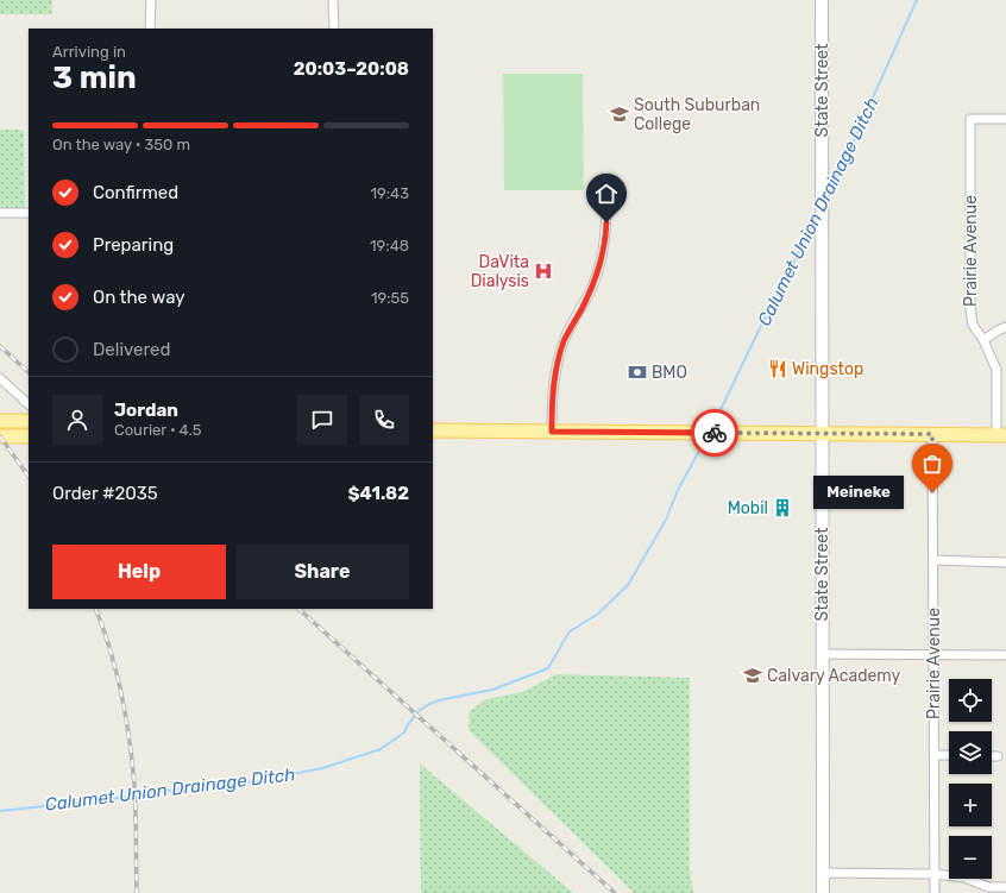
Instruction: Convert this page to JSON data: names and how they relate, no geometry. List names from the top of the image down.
{
  "streets": {
    "street": ["State Street", "Prairie Avenue"]
  },
  "water": ["Calumet Union Drainage Ditch"],
  "places": {
    "school or university": ["South Suburban College", "Calvary Academy"],
    "hospital": ["DaVita Dialysis"],
    "restaurant": ["Wingstop"],
    "bank": ["BMO"],
    "other": ["Meineke"],
    "building": ["Mobil"]
  },
  "page": {
    "heading": ["3 min", "Arriving in", "20:03–20:08"],
    "panel": [
      "Jordan",
      "Courier · 4.5",
      "Order #2035",
      "$41.82"
    ],
    "bar": "On the way · 350 m",
    "list": [
      ["Confirmed", "19:43"],
      ["Preparing", "19:48"],
      ["On the way", "19:55"],
      "Delivered"
    ],
    "bubble": "Meineke",
    "buttons": ["Help", "Share"],
    "map_buttons": ["+", "−"]
  }
}
